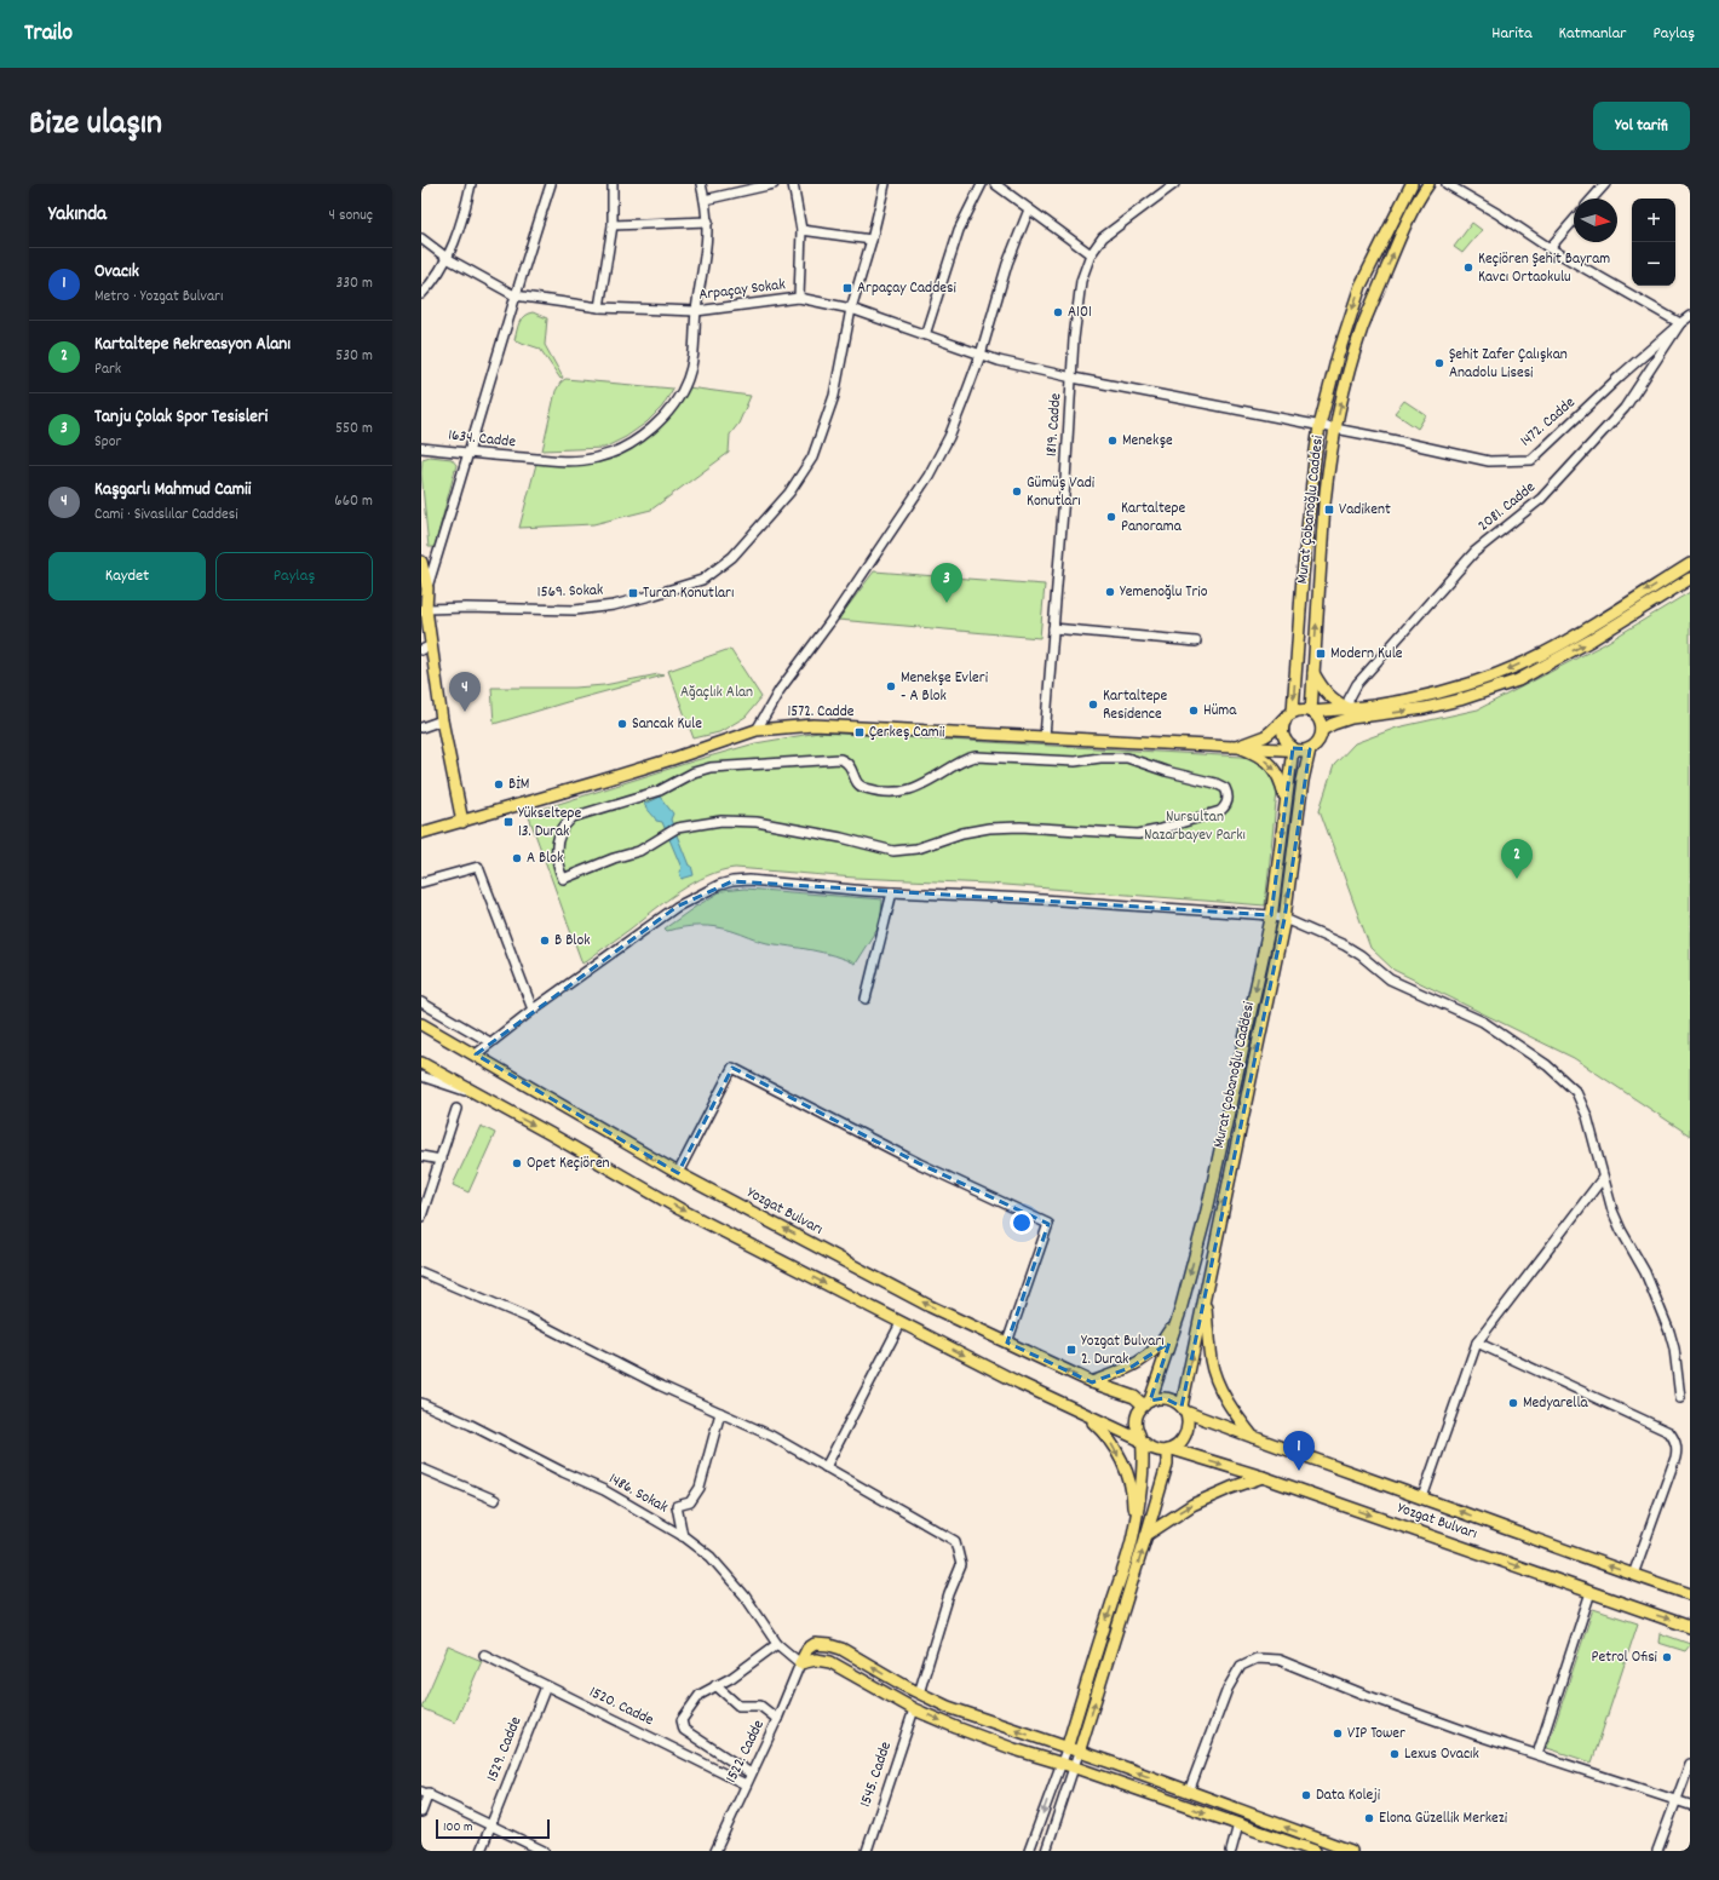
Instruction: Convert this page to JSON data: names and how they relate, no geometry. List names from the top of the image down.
{
  "streets": {
    "main road": ["Murat Çobanoğlu Caddesi", "1572. Cadde", "Yozgat Bulvarı"],
    "street": [
      "Arpaçay Sokak",
      "1472. Cadde",
      "1819. Cadde",
      "1634. Cadde",
      "2081. Cadde",
      "1569. Sokak",
      "1486. Sokak",
      "1520. Cadde",
      "1529. Cadde",
      "1522. Cadde",
      "1545. Cadde"
    ]
  },
  "crossings": [
    ["Arpaçay Sokak", "1472. Cadde"],
    ["Arpaçay Sokak", "1819. Cadde"],
    ["Arpaçay Sokak", "1634. Cadde"],
    ["Arpaçay Sokak", "Murat Çobanoğlu Caddesi"],
    ["Arpaçay Sokak", "1569. Sokak"],
    ["1472. Cadde", "2081. Cadde"],
    ["1472. Cadde", "Murat Çobanoğlu Caddesi"],
    ["1819. Cadde", "1572. Cadde"],
    ["Murat Çobanoğlu Caddesi", "1572. Cadde"],
    ["Murat Çobanoğlu Caddesi", "Yozgat Bulvarı"],
    ["1486. Sokak", "1522. Cadde"],
    ["1520. Cadde", "1529. Cadde"],
    ["1520. Cadde", "1522. Cadde"]
  ],
  "parks": ["Ağaçlık Alan", "Nursultan Nazarbayev Parkı"],
  "places": {
    "other": [
      "Keçiören Şehit Bayram Kavcı Ortaokulu",
      "A101",
      "Şehit Zafer Çalışkan Anadolu Lisesi",
      "Menekşe",
      "Gümüş Vadi Konutları",
      "Kartaltepe Panorama",
      "Yemenoğlu Trio",
      "Menekşe Evleri - A Blok",
      "Kartaltepe Residence",
      "Hüma",
      "Sancak Kule",
      "BİM",
      "A Blok",
      "B Blok",
      "Opet Keçiören",
      "Medyarella",
      "Petrol Ofisi",
      "VIP Tower",
      "Lexus Ovacık",
      "Data Koleji",
      "Elona Güzellik Merkezi"
    ],
    "transit": [
      "Arpaçay Caddesi",
      "Vadikent",
      "Turan Konutları",
      "Modern Kule",
      "Çerkeş Camii",
      "Yükseltepe 13. Durak",
      "Yozgat Bulvarı 2. Durak"
    ]
  },
  "scale_bar": "100 m",
  "north": "right",
  "page": {
    "header": "Trailo",
    "nav": ["Harita", "Katmanlar", "Paylaş"],
    "title": "Bize ulaşın",
    "buttons": [
      "Yol tarifi",
      ["Kaydet", "Paylaş"]
    ],
    "heading": ["Yakında", "4 sonuç"],
    "map_buttons": ["+", "−"],
    "list": [
      {
        "mark": "1",
        "name": "Ovacık",
        "note": "Metro · Yozgat Bulvarı",
        "value": "330 m"
      },
      {
        "mark": "2",
        "name": "Kartaltepe Rekreasyon Alanı",
        "note": "Park",
        "value": "530 m"
      },
      {
        "mark": "3",
        "name": "Tanju Çolak Spor Tesisleri",
        "note": "Spor",
        "value": "550 m"
      },
      {
        "mark": "4",
        "name": "Kaşgarlı Mahmud Camii",
        "note": "Cami · Sivaslılar Caddesi",
        "value": "660 m"
      }
    ],
    "pins": [
      "3",
      "4",
      "2",
      "1"
    ],
    "scale": "100 m"
  }
}
